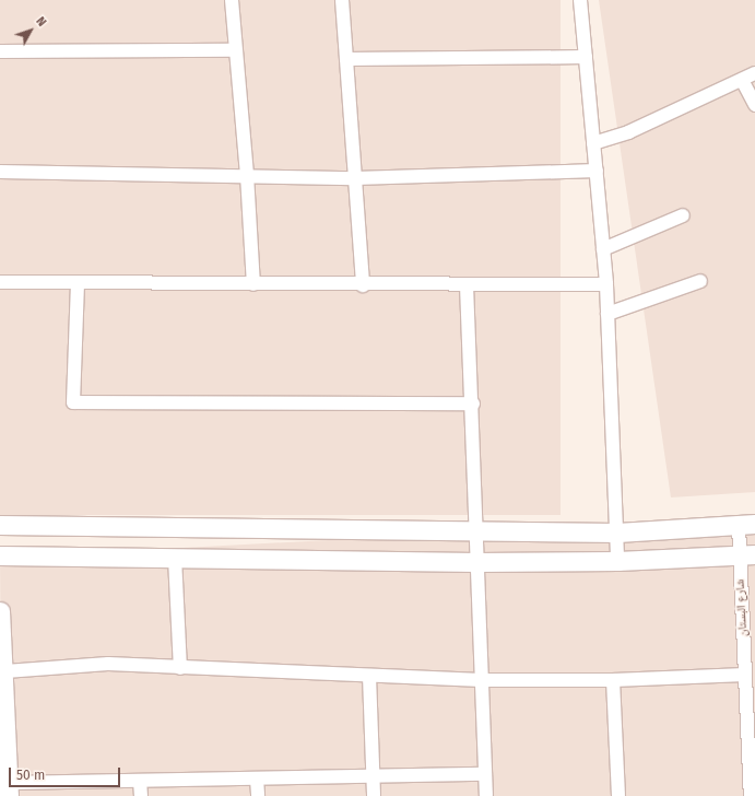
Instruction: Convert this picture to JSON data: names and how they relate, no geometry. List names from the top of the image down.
{
  "streets": {
    "street": ["شارع البستان"]
  },
  "scale_bar": "50 m",
  "north": "top right"
}
